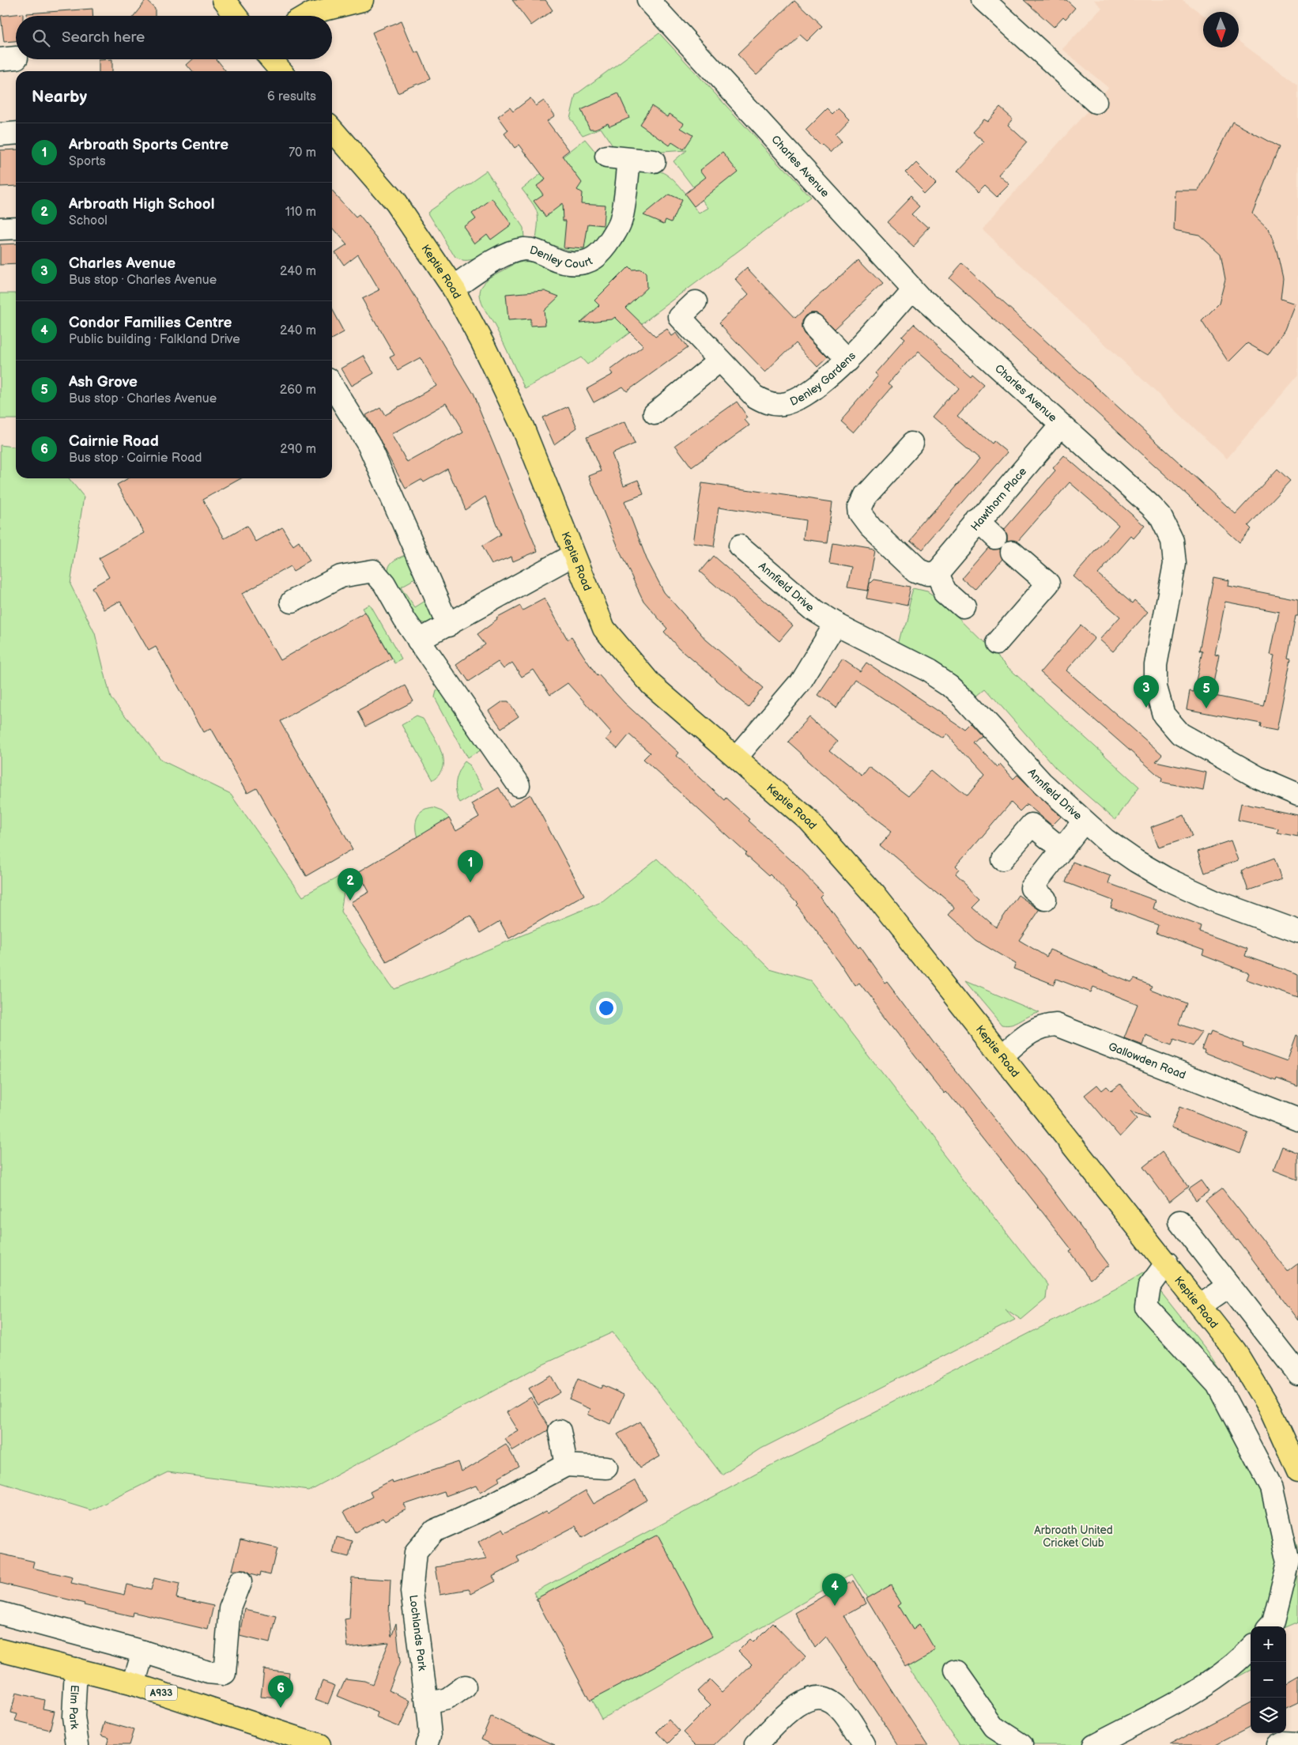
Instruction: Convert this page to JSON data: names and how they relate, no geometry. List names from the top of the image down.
{
  "streets": {
    "main road": ["Keptie Road", "A933"],
    "street": [
      "Charles Avenue",
      "Denley Court",
      "Denley Gardens",
      "Hawthorn Place",
      "Annfield Drive",
      "Gallowden Road",
      "Lochlands Park",
      "Elm Park"
    ]
  },
  "crossings": [
    ["Charles Avenue", "Denley Gardens"],
    ["Charles Avenue", "Hawthorn Place"],
    ["Denley Court", "Keptie Road"],
    ["Keptie Road", "Gallowden Road"],
    ["A933", "Elm Park"]
  ],
  "parks": ["Arbroath United Cricket Club"],
  "north": "bottom",
  "page": {
    "search": "Search here",
    "heading": ["Nearby", "6 results"],
    "list": [
      {
        "mark": "1",
        "name": "Arbroath Sports Centre",
        "note": "Sports",
        "value": "70 m"
      },
      {
        "mark": "2",
        "name": "Arbroath High School",
        "note": "School",
        "value": "110 m"
      },
      {
        "mark": "3",
        "name": "Charles Avenue",
        "note": "Bus stop · Charles Avenue",
        "value": "240 m"
      },
      {
        "mark": "4",
        "name": "Condor Families Centre",
        "note": "Public building · Falkland Drive",
        "value": "240 m"
      },
      {
        "mark": "5",
        "name": "Ash Grove",
        "note": "Bus stop · Charles Avenue",
        "value": "260 m"
      },
      {
        "mark": "6",
        "name": "Cairnie Road",
        "note": "Bus stop · Cairnie Road",
        "value": "290 m"
      }
    ],
    "pins": [
      "3",
      "5",
      "1",
      "2",
      "4",
      "6"
    ],
    "map_buttons": ["+", "−"]
  }
}
